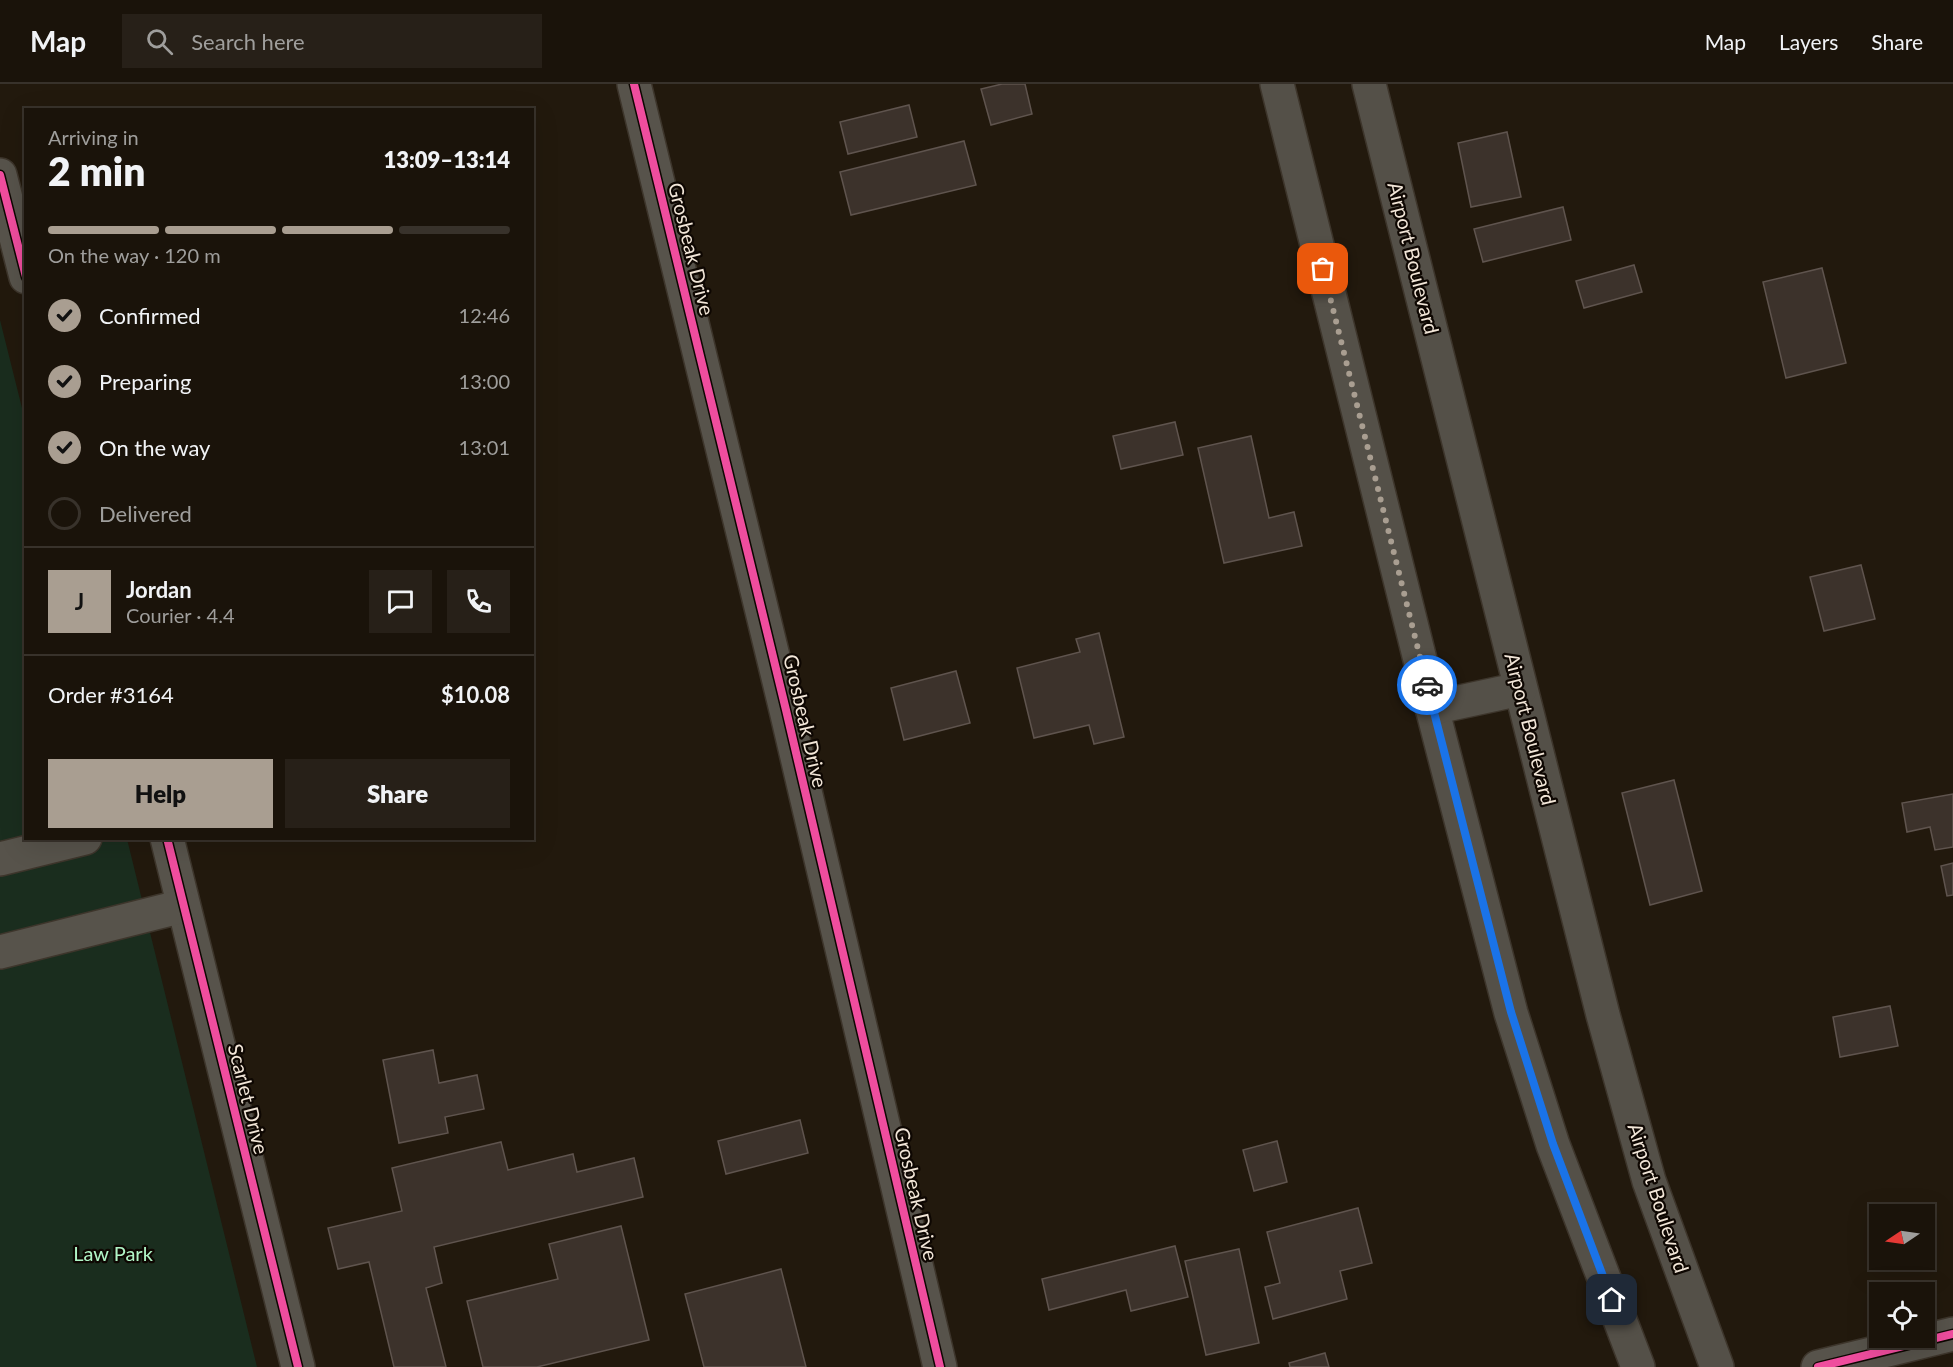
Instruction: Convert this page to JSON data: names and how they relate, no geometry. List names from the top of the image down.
{
  "streets": {
    "main road": ["Airport Boulevard"],
    "street": ["Grosbeak Drive", "Scarlet Drive"]
  },
  "parks": ["Law Park"],
  "north": "left",
  "page": {
    "header": "Map",
    "search": "Search here",
    "nav": ["Map", "Layers", "Share"],
    "heading": ["2 min", "Arriving in", "13:09–13:14"],
    "panel": [
      "Jordan",
      "Courier · 4.4",
      "Order #3164",
      "$10.08"
    ],
    "bar": "On the way · 120 m",
    "list": [
      ["Confirmed", "12:46"],
      ["Preparing", "13:00"],
      ["On the way", "13:01"],
      "Delivered"
    ],
    "round": "J",
    "buttons": ["Help", "Share"]
  }
}
